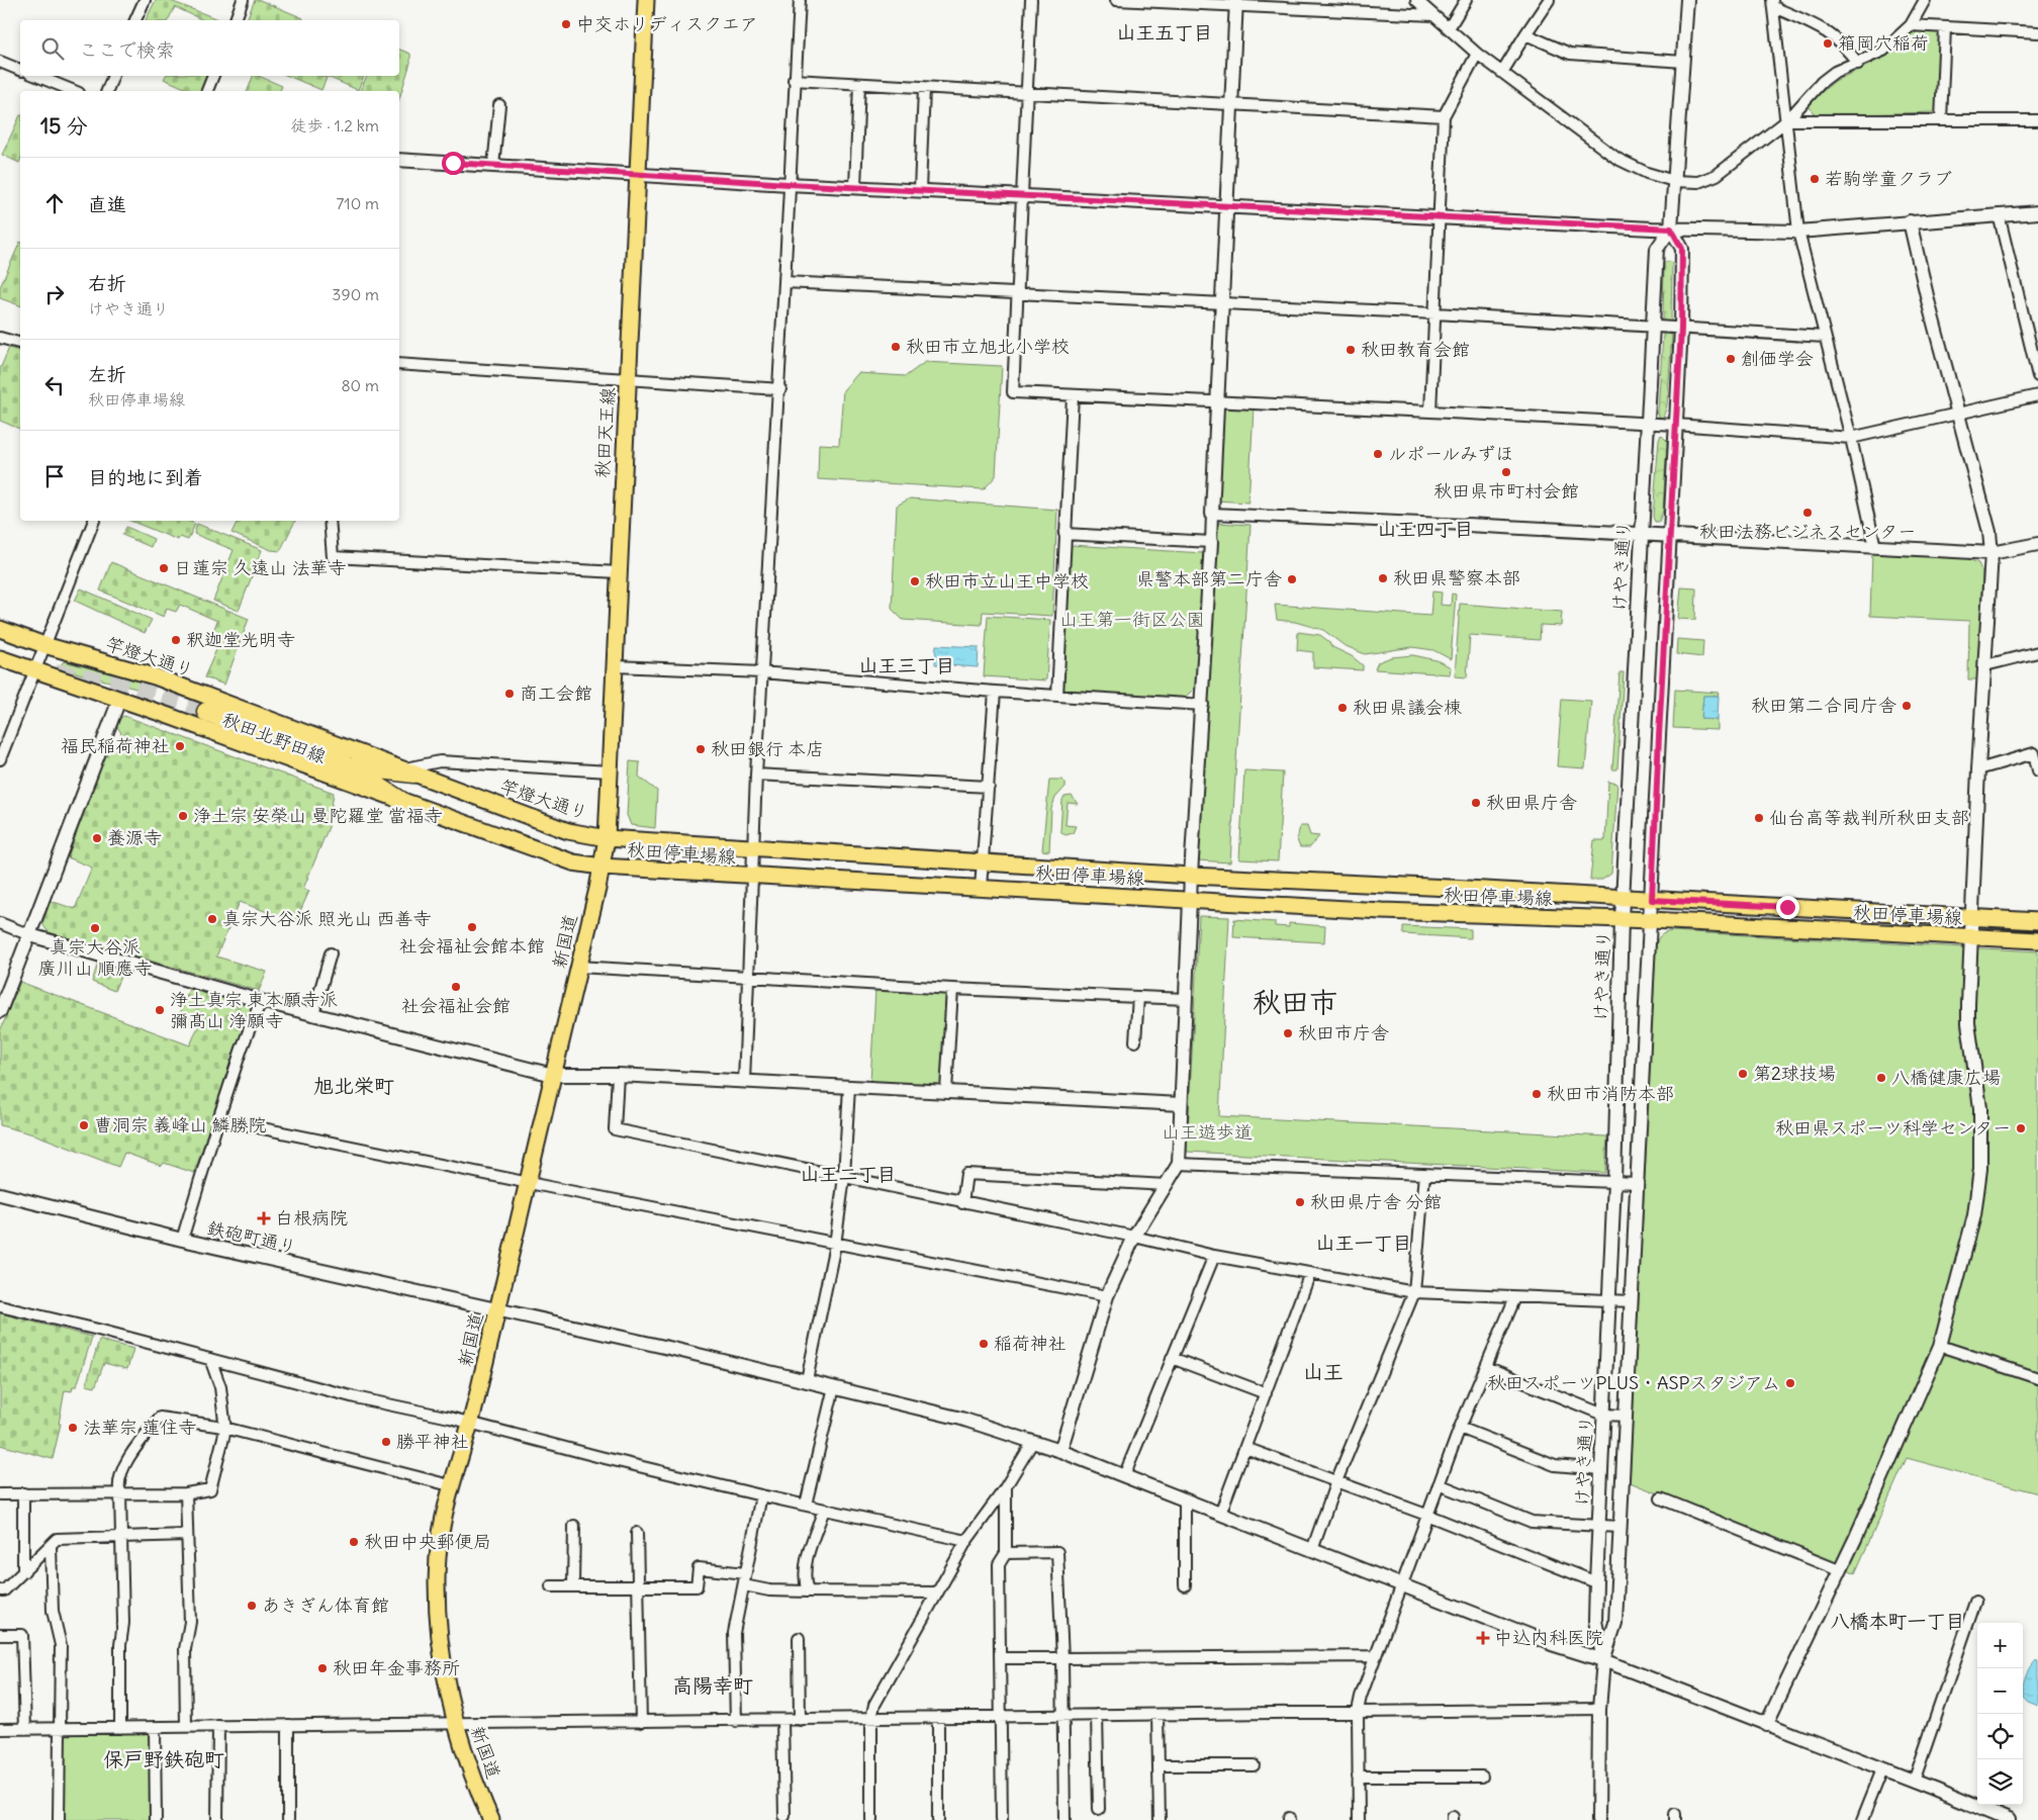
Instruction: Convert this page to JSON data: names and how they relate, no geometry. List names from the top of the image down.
{
  "streets": {
    "highway": ["秋田北野田線"],
    "main road": [
      "秋田天王線",
      "竿燈大通り",
      "秋田停車場線",
      "新国道"
    ],
    "street": ["けやき通り", "鉄砲町通り"]
  },
  "crossings": [
    ["秋田天王線", "竿燈大通り"],
    ["秋田天王線", "秋田停車場線"],
    ["秋田天王線", "新国道"],
    ["けやき通り", "秋田停車場線"],
    ["けやき通り", "鉄砲町通り"],
    ["竿燈大通り", "秋田停車場線"],
    ["秋田停車場線", "新国道"],
    ["新国道", "鉄砲町通り"]
  ],
  "districts": [
    "山王五丁目",
    "山王四丁目",
    "山王三丁目",
    "秋田市",
    "旭北栄町",
    "山王二丁目",
    "山王一丁目",
    "山王",
    "八橋本町一丁目",
    "高陽幸町",
    "保戸野鉄砲町"
  ],
  "parks": ["山王第一街区公園", "山王遊歩道"],
  "places": {
    "other": [
      "中交ホリディスクエア",
      "箱岡穴稲荷",
      "若駒学童クラブ",
      "秋田市立旭北小学校",
      "秋田教育会館",
      "創価学会",
      "ルポールみずほ",
      "秋田県市町村会館",
      "秋田法務ビジネスセンター",
      "日蓮宗 久遠山 法華寺",
      "秋田県警察本部",
      "県警本部第二庁舎",
      "秋田市立山王中学校",
      "釈迦堂光明寺",
      "商工会館",
      "秋田第二合同庁舎",
      "秋田県議会棟",
      "福民稲荷神社",
      "秋田銀行 本店",
      "秋田県庁舎",
      "浄土宗 安榮山 曼陀羅堂 當福寺",
      "仙台高等裁判所秋田支部",
      "養源寺",
      "真宗大谷派 照光山 西善寺",
      "社会福祉会館本館",
      "真宗大谷派 廣川山 順應寺",
      "社会福祉会館",
      "浄土真宗 東本願寺派 彌髙山 浄願寺",
      "秋田市庁舎",
      "第2球技場",
      "八橋健康広場",
      "秋田市消防本部",
      "曹洞宗 義峰山 鱗勝院",
      "秋田県スポーツ科学センター",
      "秋田県庁舎 分館",
      "稲荷神社",
      "秋田スポーツPLUS・ASPスタジアム",
      "法華宗 蓮住寺",
      "勝平神社",
      "秋田中央郵便局",
      "あきぎん体育館",
      "秋田年金事務所"
    ],
    "health": ["白根病院", "中込内科医院"]
  },
  "page": {
    "search": "ここで検索",
    "heading": ["15 分", "徒歩 · 1.2 km"],
    "list": [
      ["直進", "710 m"],
      ["右折", "けやき通り", "390 m"],
      ["左折", "秋田停車場線", "80 m"],
      "目的地に到着"
    ],
    "map_buttons": ["+", "−"]
  }
}
